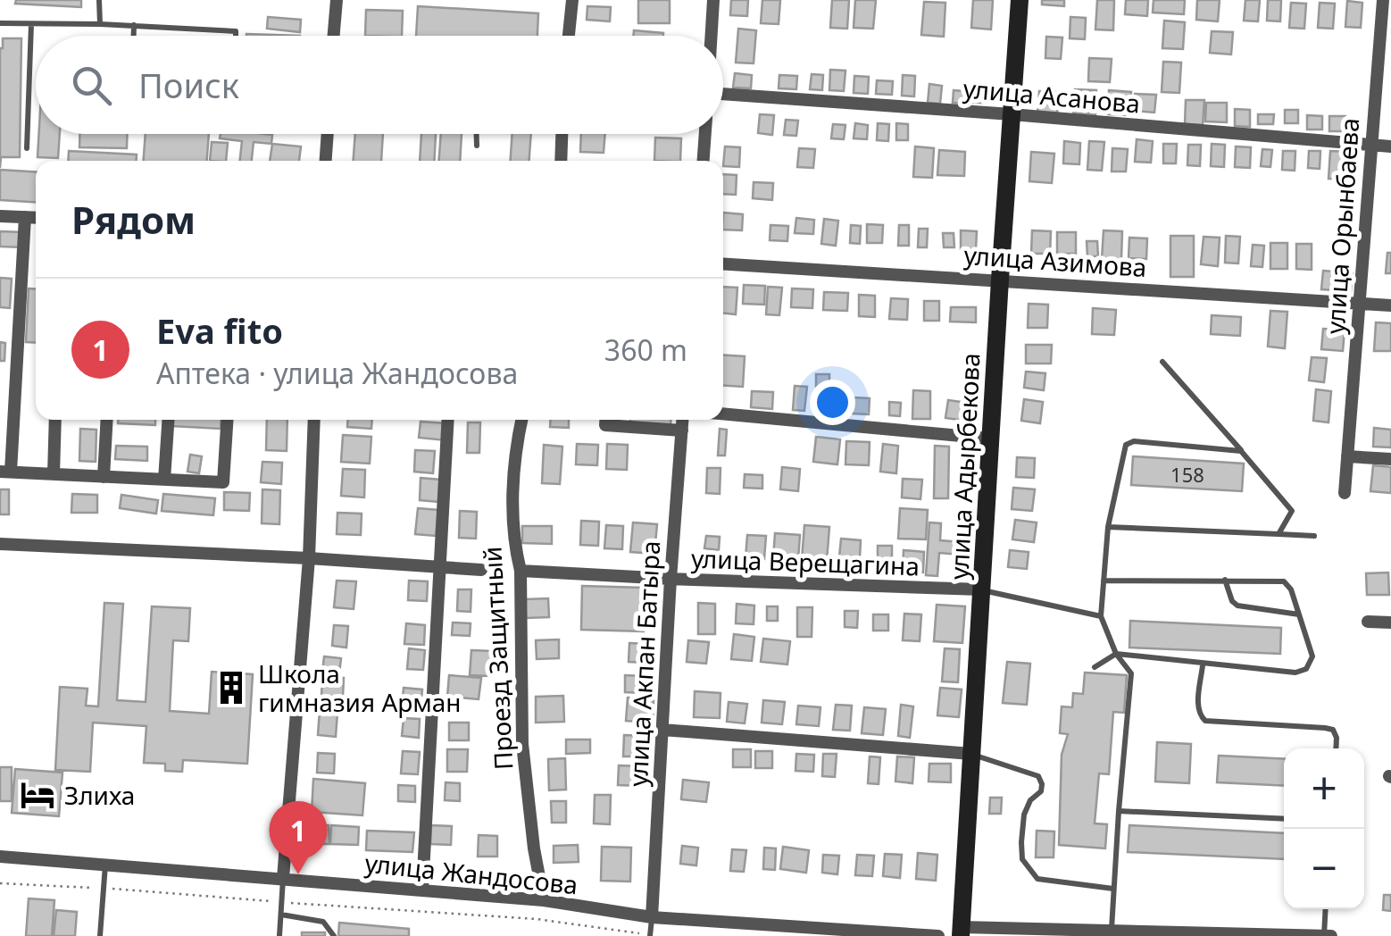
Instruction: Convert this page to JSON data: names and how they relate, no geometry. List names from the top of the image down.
{
  "streets": {
    "main road": ["улица Адырбекова"],
    "street": [
      "улица Асанова",
      "улица Орынбаева",
      "улица Азимова",
      "улица Верещагина",
      "Проезд Защитный",
      "улица Акпан Батыра",
      "улица Жандосова"
    ]
  },
  "crossings": [
    ["улица Асанова", "улица Орынбаева"],
    ["улица Асанова", "улица Адырбекова"],
    ["улица Орынбаева", "улица Азимова"],
    ["улица Азимова", "улица Адырбекова"],
    ["улица Адырбекова", "улица Верещагина"],
    ["улица Верещагина", "Проезд Защитный"],
    ["улица Верещагина", "улица Акпан Батыра"],
    ["Проезд Защитный", "улица Жандосова"],
    ["улица Акпан Батыра", "улица Жандосова"]
  ],
  "places": {
    "building": ["Школа гимназия Арман"],
    "hotel": ["Злиха"]
  },
  "house_numbers": ["158"],
  "page": {
    "search": "Поиск",
    "heading": "Рядом",
    "list": [
      {
        "mark": "1",
        "name": "Eva fito",
        "note": "Аптека · улица Жандосова",
        "value": "360 m"
      }
    ],
    "map_buttons": ["+", "−"],
    "pins": "1"
  }
}
